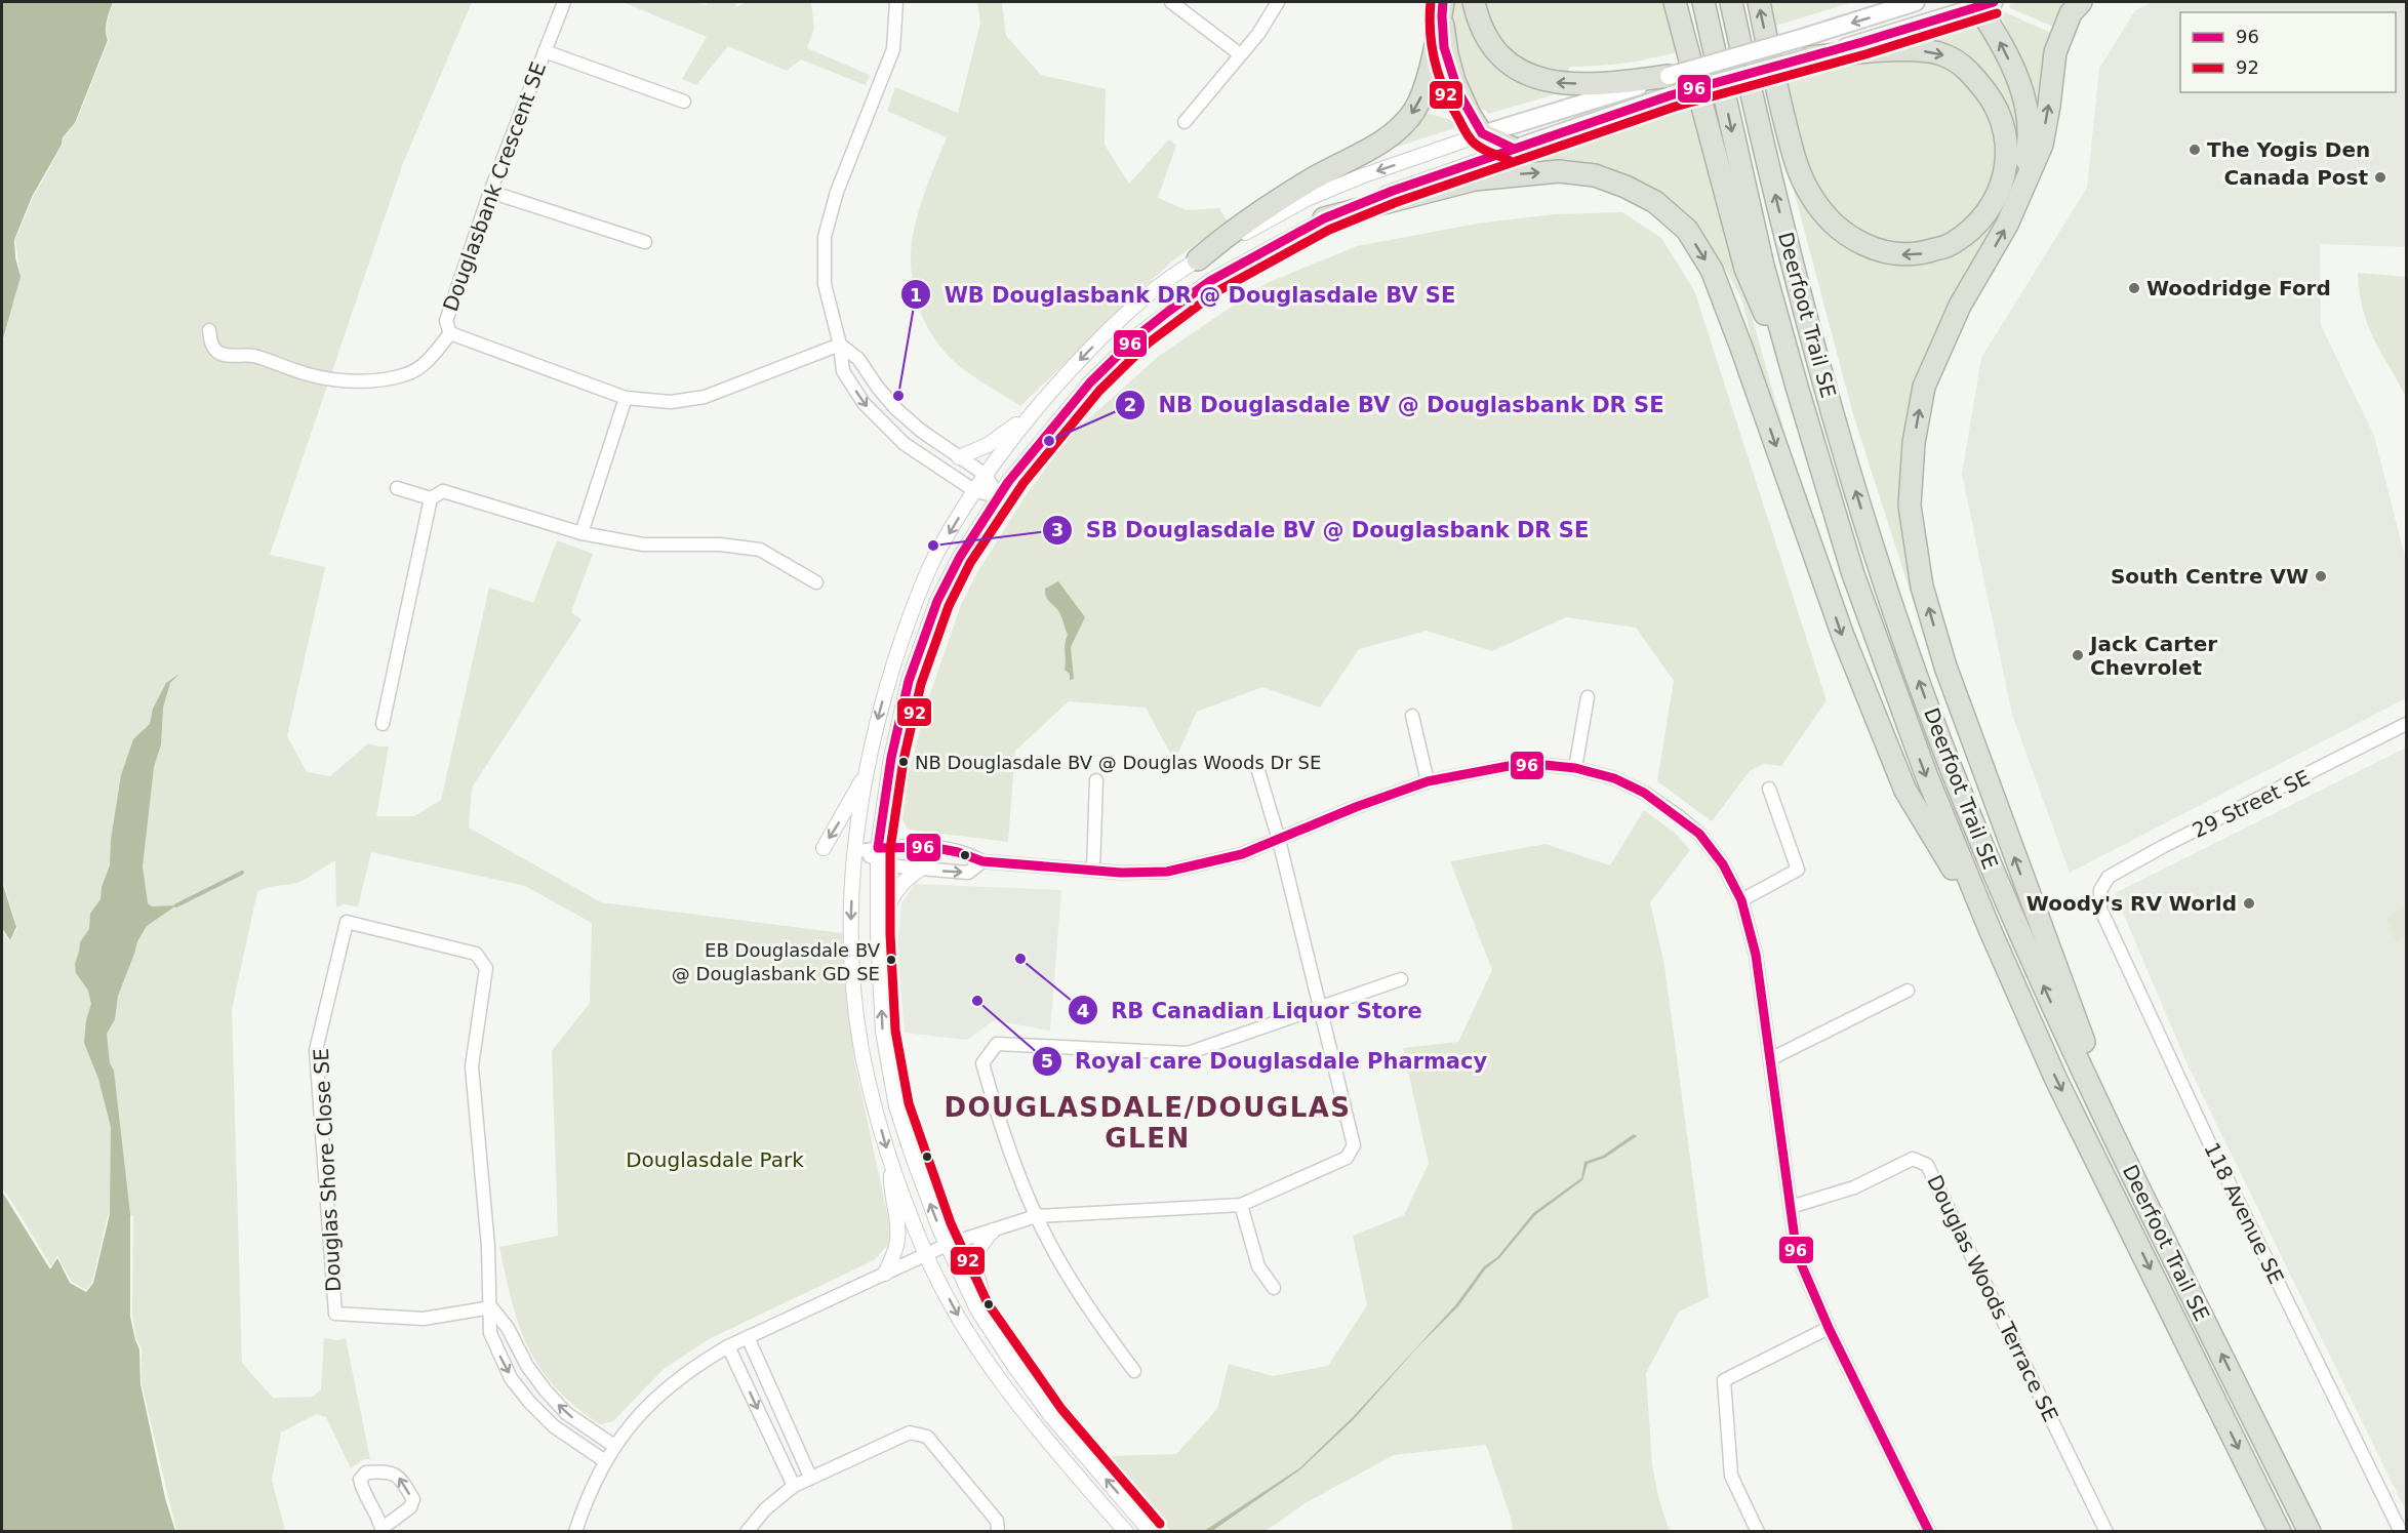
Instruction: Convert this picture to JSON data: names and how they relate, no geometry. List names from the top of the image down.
{
  "streets": {
    "highway": ["Deerfoot Trail SE"],
    "street": [
      "Douglasbank Crescent SE",
      "29 Street SE",
      "Douglas Shore Close SE",
      "118 Avenue SE",
      "Douglas Woods Terrace SE"
    ]
  },
  "crossings": [
    ["29 Street SE", "118 Avenue SE"]
  ],
  "districts": ["DOUGLASDALE/DOUGLAS GLEN"],
  "parks": ["Douglasdale Park"],
  "places": [
    "The Yogis Den",
    "Canada Post",
    "Woodridge Ford",
    "WB Douglasbank DR @ Douglasdale BV SE",
    "NB Douglasdale BV @ Douglasbank DR SE",
    "SB Douglasdale BV @ Douglasbank DR SE",
    "South Centre VW",
    "Jack Carter Chevrolet",
    "NB Douglasdale BV @ Douglas Woods Dr SE",
    "Woody's RV World",
    "RB Canadian Liquor Store",
    "EB Douglasdale BV @ Douglasbank GD SE",
    "Royal care Douglasdale Pharmacy"
  ],
  "lines": ["transit line 96", "transit line 92"],
  "legend": ["96", "92"]
}
